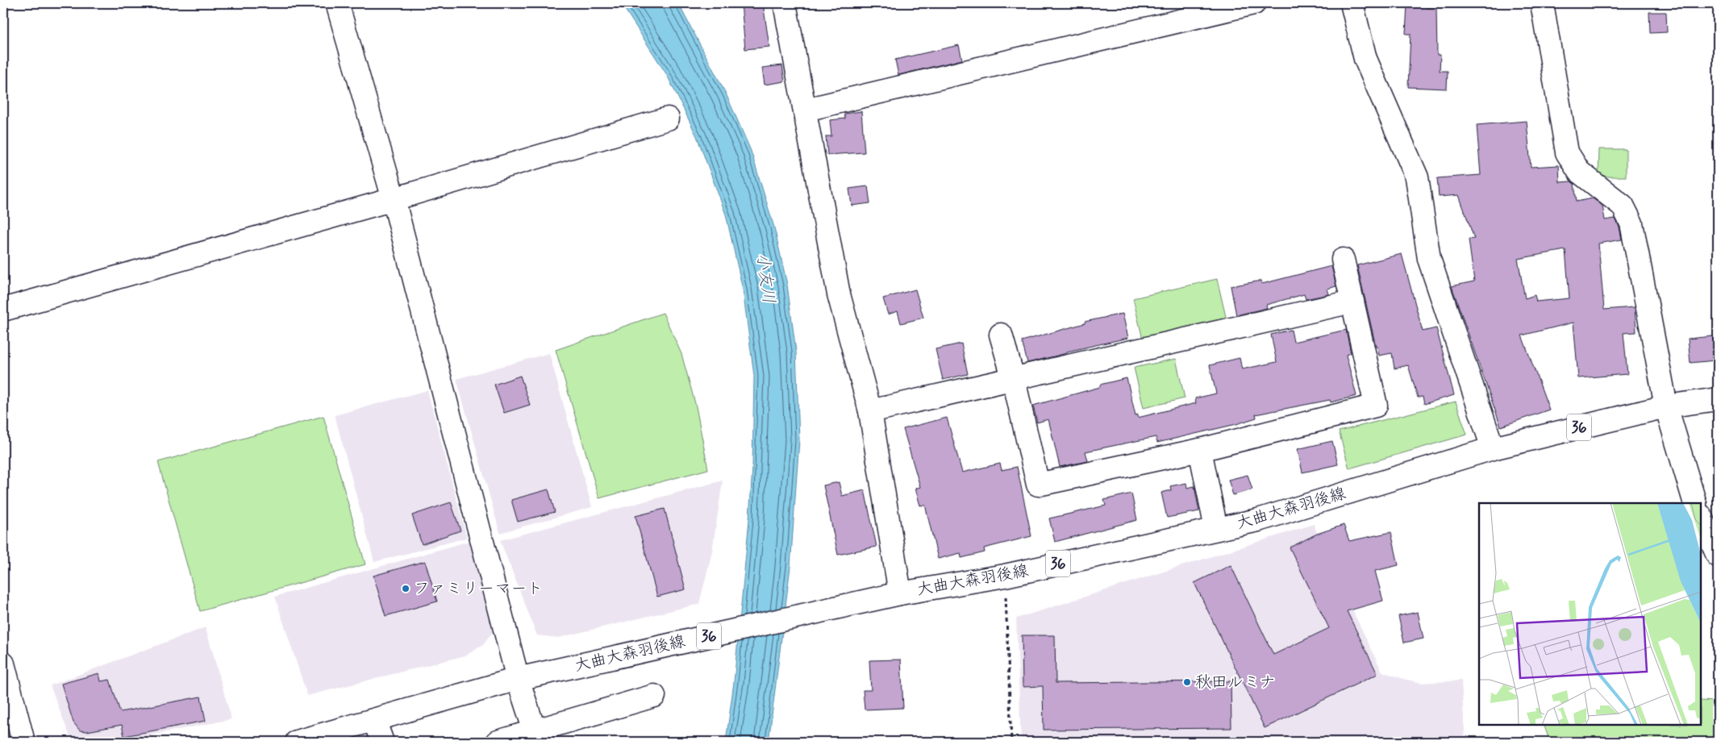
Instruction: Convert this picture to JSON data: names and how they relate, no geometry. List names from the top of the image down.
{
  "streets": {
    "street": ["36", "大曲大森羽後線"]
  },
  "water": ["小友川"],
  "places": ["ファミリーマート", "秋田ルミナ"]
}
